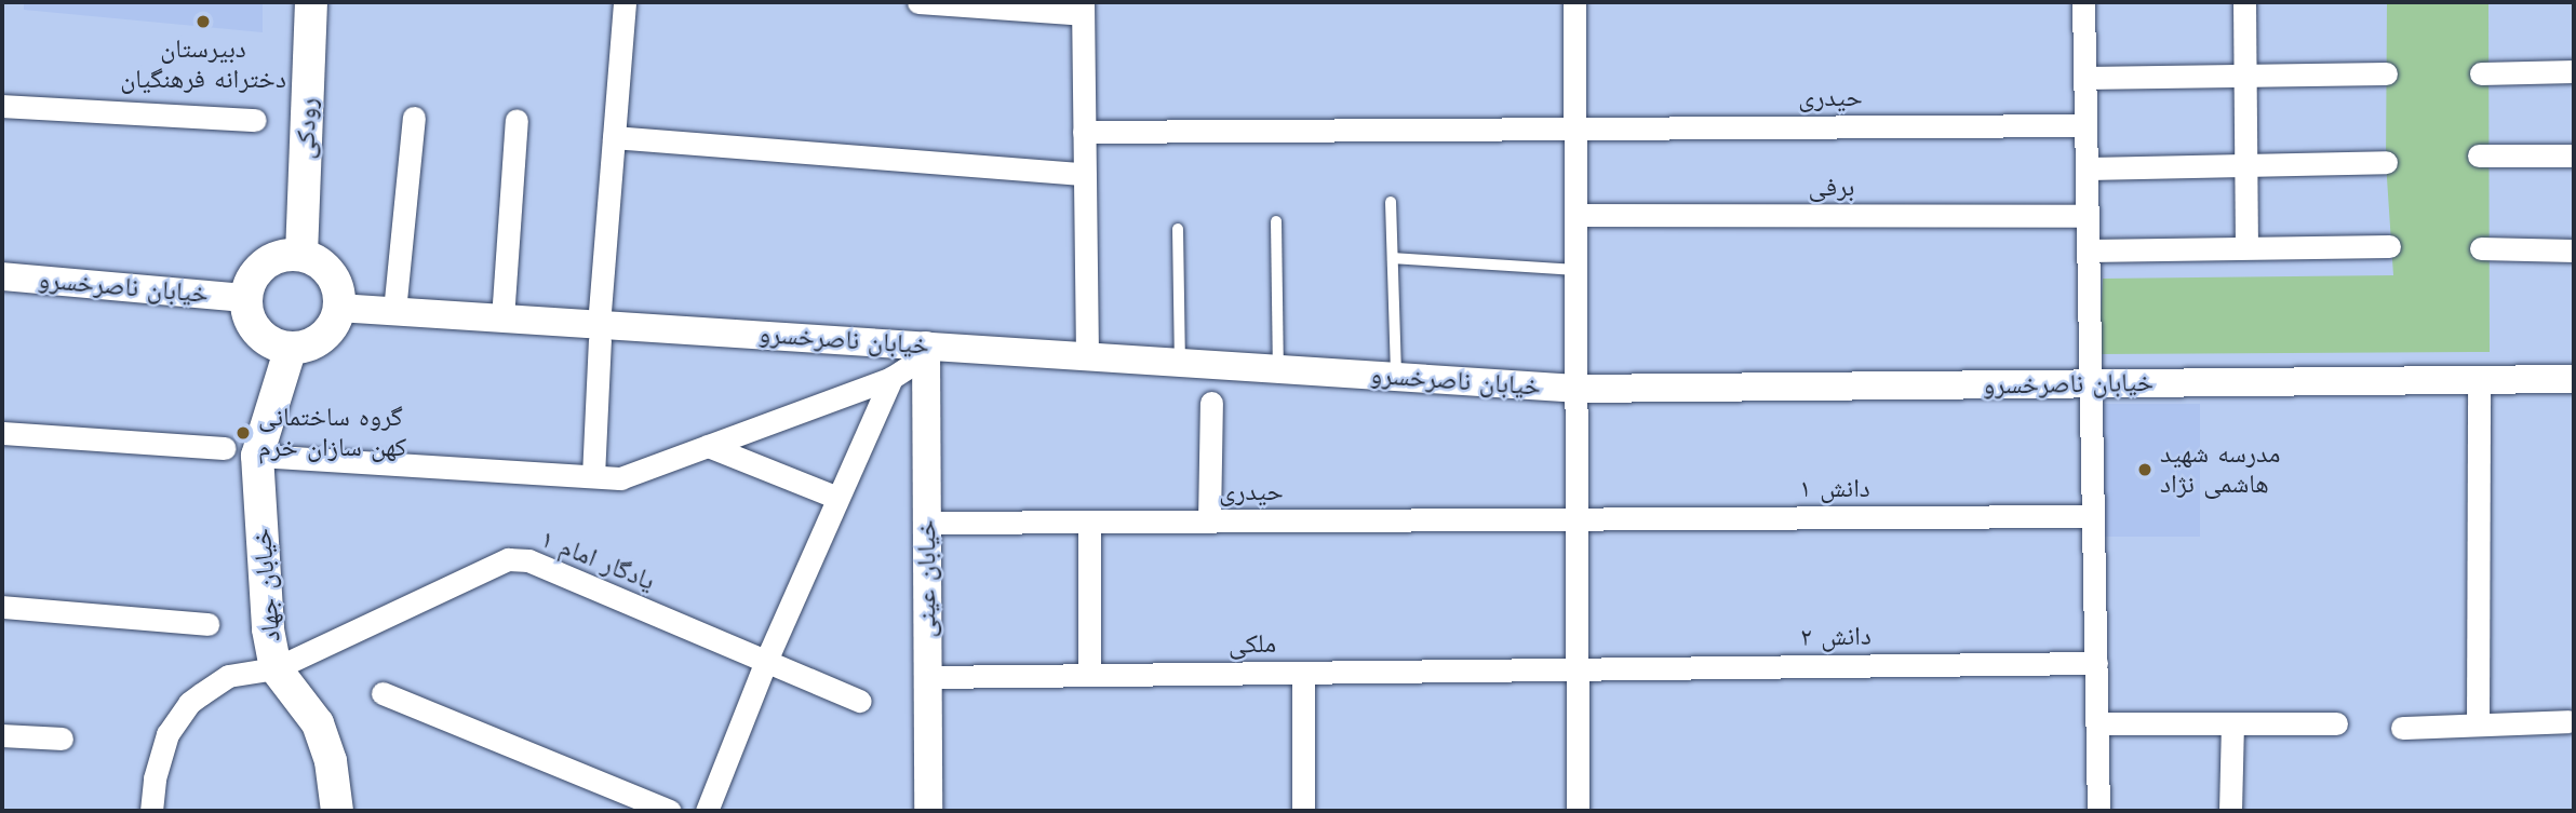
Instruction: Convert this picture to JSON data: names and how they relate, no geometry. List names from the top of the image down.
{
  "streets": {
    "main road": ["رودکی", "خیابان جهاد"],
    "street": [
      "حیدری",
      "برفی",
      "خیابان ناصرخسرو",
      "دانش ۱",
      "یادگار امام ۱",
      "خیابان عینی",
      "دانش ۲",
      "ملکی"
    ]
  },
  "crossings": [
    ["حیدری", "دانش ۱"],
    ["حیدری", "خیابان عینی"],
    ["رودکی", "خیابان ناصرخسرو"],
    ["رودکی", "خیابان جهاد"],
    ["خیابان ناصرخسرو", "خیابان عینی"],
    ["خیابان ناصرخسرو", "خیابان جهاد"],
    ["یادگار امام ۱", "خیابان جهاد"],
    ["خیابان عینی", "ملکی"],
    ["دانش ۲", "ملکی"]
  ],
  "places": ["دبیرستان دخترانه فرهنگیان", "گروه ساختمانی کهن سازان خرم", "مدرسه شهید ه‍اشمی نژاد"]
}
